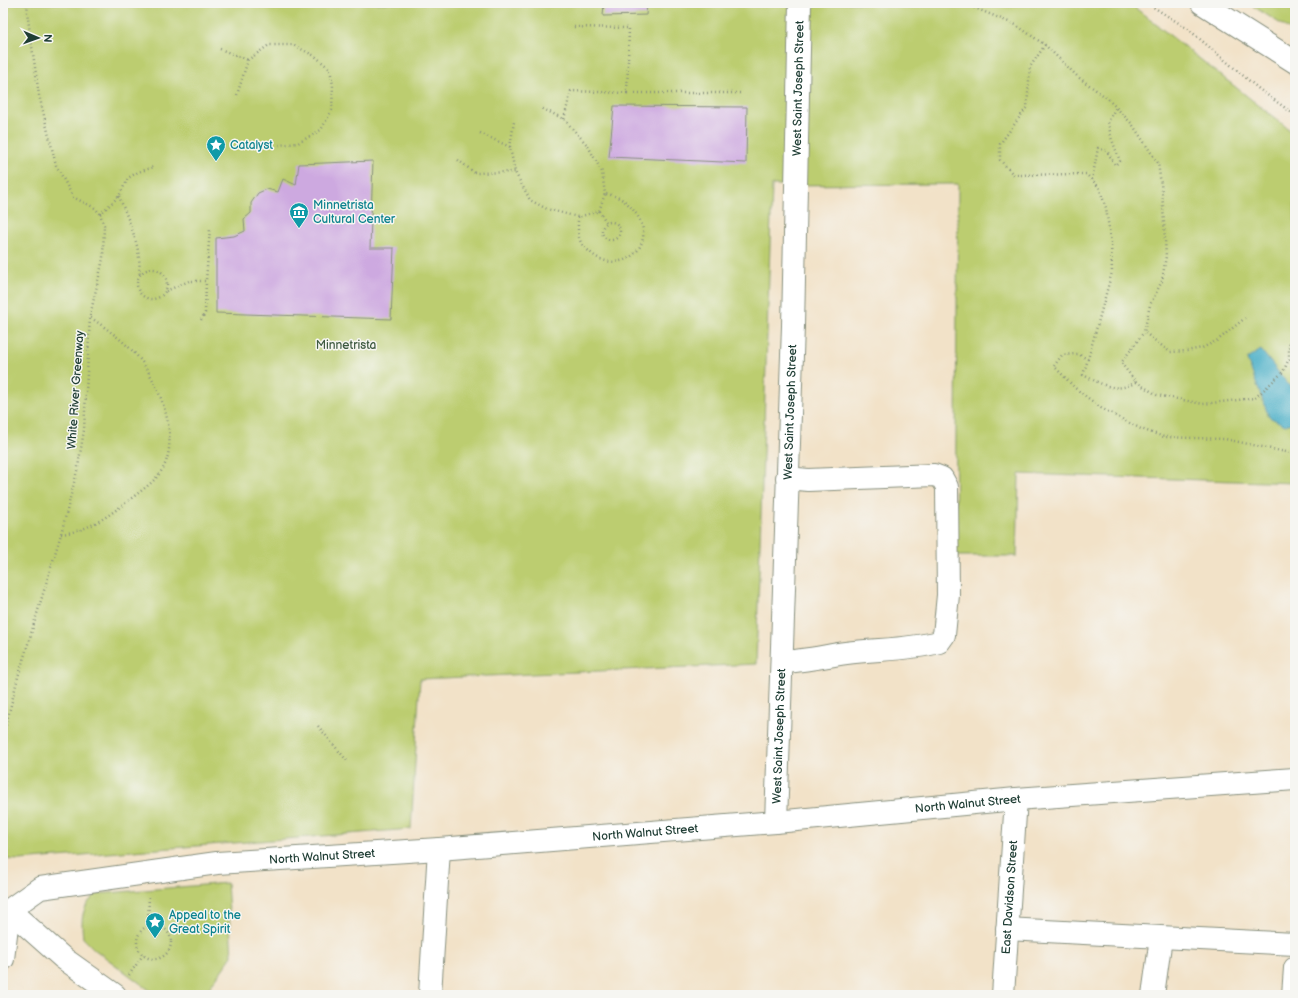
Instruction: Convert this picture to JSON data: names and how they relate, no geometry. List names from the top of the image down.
{
  "streets": {
    "main road": ["West Saint Joseph Street", "North Walnut Street", "East Davidson Street"],
    "path": ["White River Greenway"]
  },
  "crossings": [
    ["West Saint Joseph Street", "North Walnut Street"],
    ["North Walnut Street", "East Davidson Street"]
  ],
  "parks": ["Minnetrista"],
  "places": {
    "place": ["Catalyst", "Appeal to the Great Spirit"],
    "museum": ["Minnetrista Cultural Center"]
  },
  "north": "right"
}
